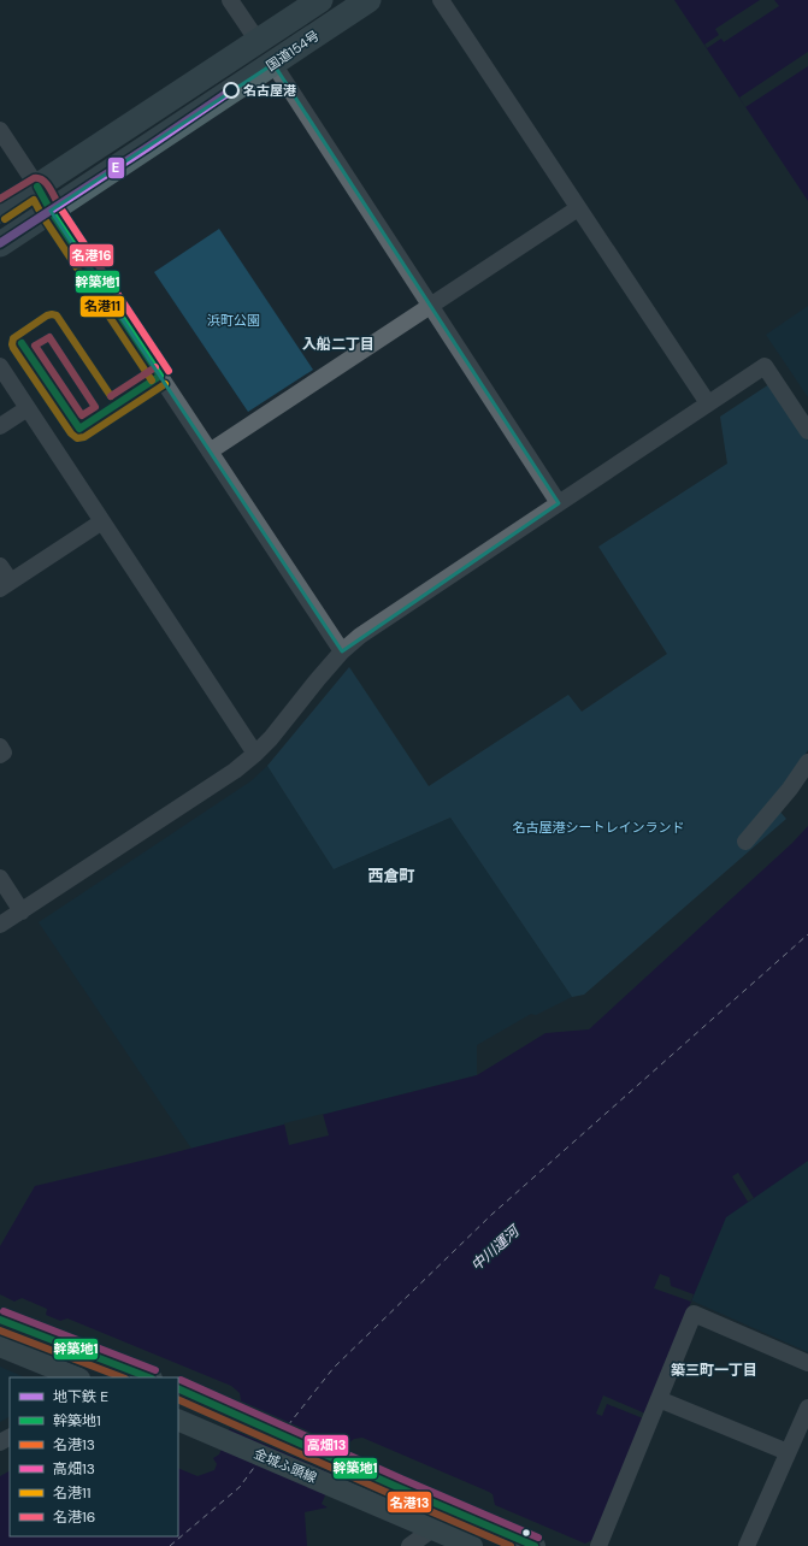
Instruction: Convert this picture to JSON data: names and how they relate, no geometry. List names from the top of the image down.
{
  "streets": {
    "highway": ["国道154号"],
    "main road": ["金城ふ頭線"]
  },
  "districts": ["入船二丁目", "西倉町", "築三町一丁目"],
  "water": ["中川運河"],
  "parks": ["浜町公園", "名古屋港シートレインランド"],
  "places": ["名古屋港"],
  "lines": [
    "metro line E",
    "transit line 名港16",
    "transit line 幹築地1",
    "transit line 名港11",
    "transit line 高畑13",
    "transit line 名港13"
  ],
  "legend": [
    "地下鉄 E",
    "幹築地1",
    "名港13",
    "高畑13",
    "名港11",
    "名港16"
  ]
}
